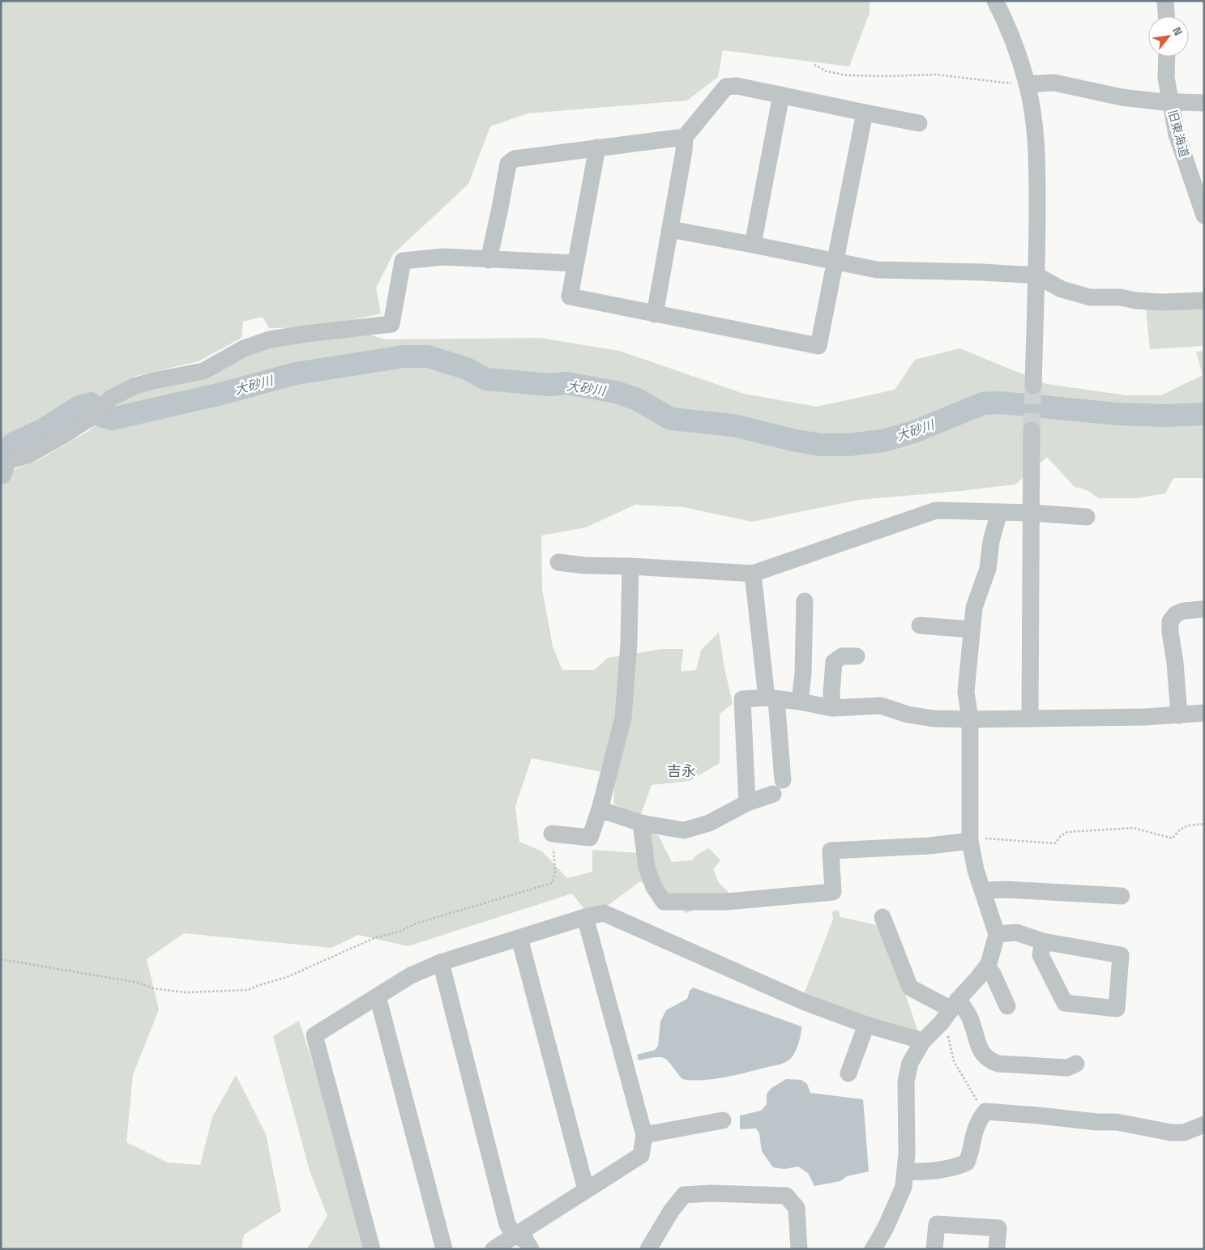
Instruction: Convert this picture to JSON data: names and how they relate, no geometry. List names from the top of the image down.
{
  "streets": {
    "street": ["旧東海道"]
  },
  "districts": ["吉永"],
  "water": ["大砂川"],
  "north": "top right"
}
